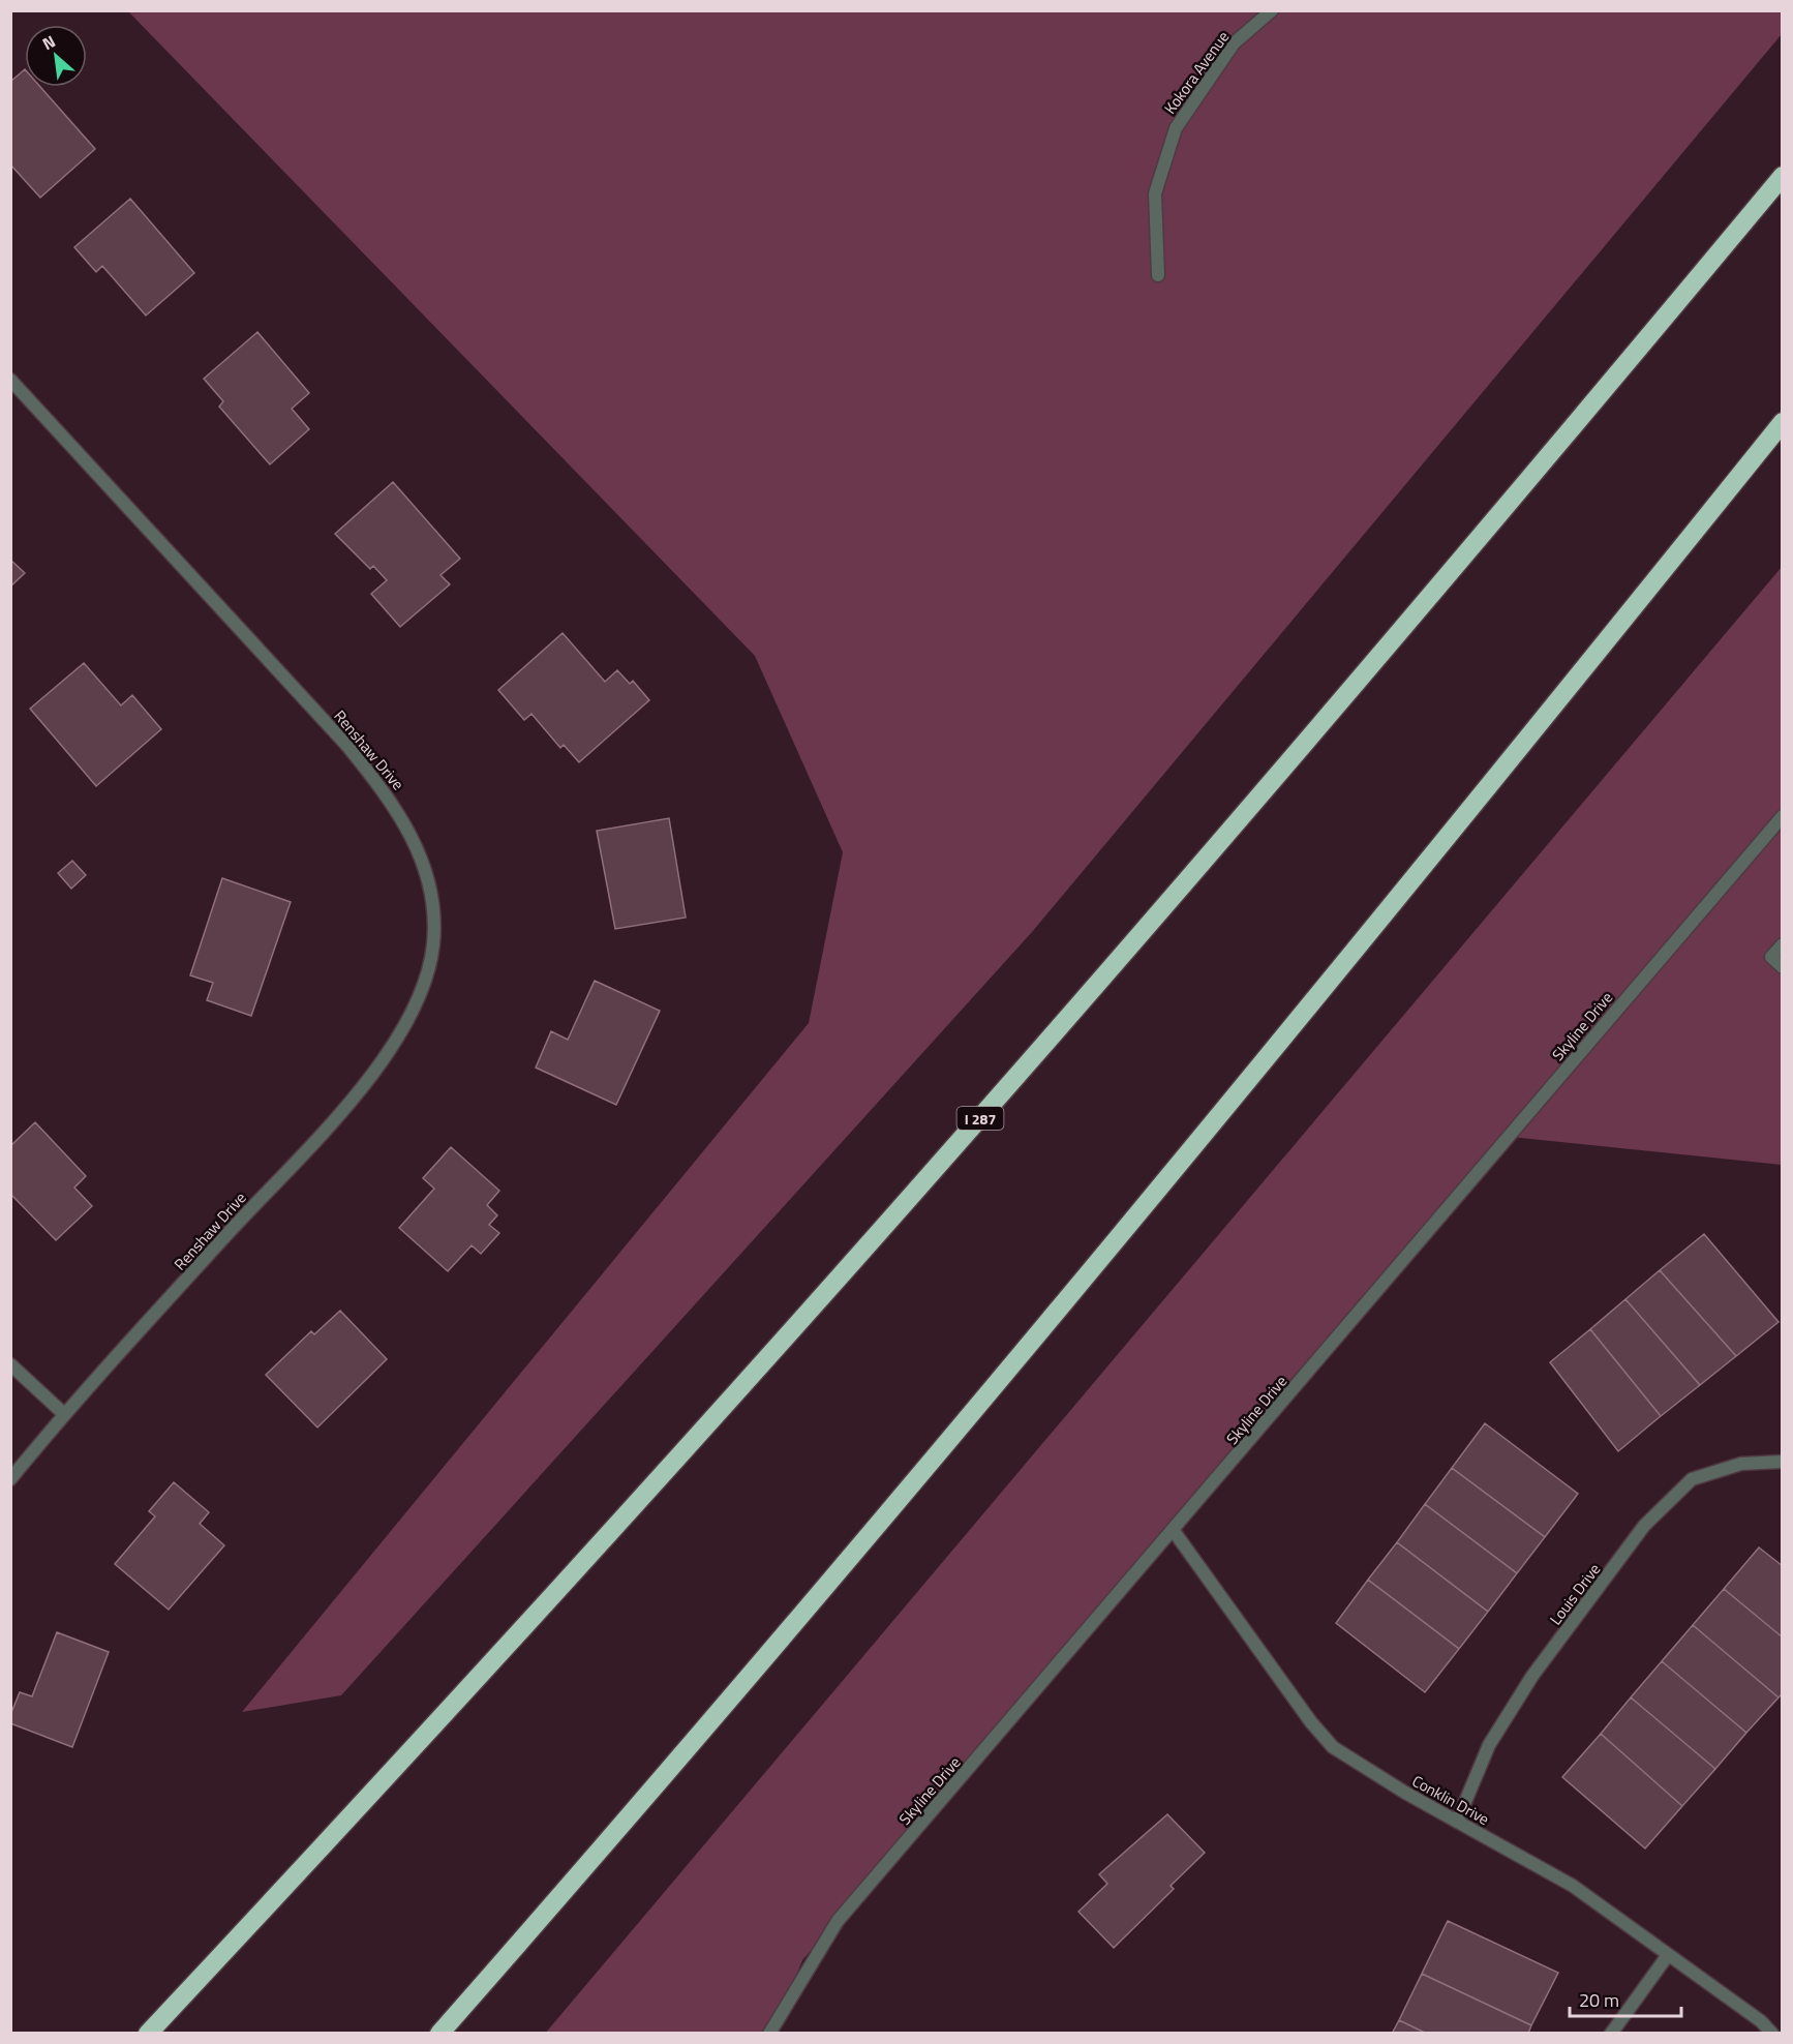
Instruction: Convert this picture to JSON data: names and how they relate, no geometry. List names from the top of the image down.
{
  "streets": {
    "highway": ["I 287"],
    "street": [
      "Kokora Avenue",
      "Renshaw Drive",
      "Skyline Drive",
      "Louis Drive",
      "Conklin Drive"
    ]
  },
  "crossings": [
    ["Skyline Drive", "Conklin Drive"],
    ["Louis Drive", "Conklin Drive"]
  ],
  "scale_bar": "20 m",
  "north": "top left"
}
